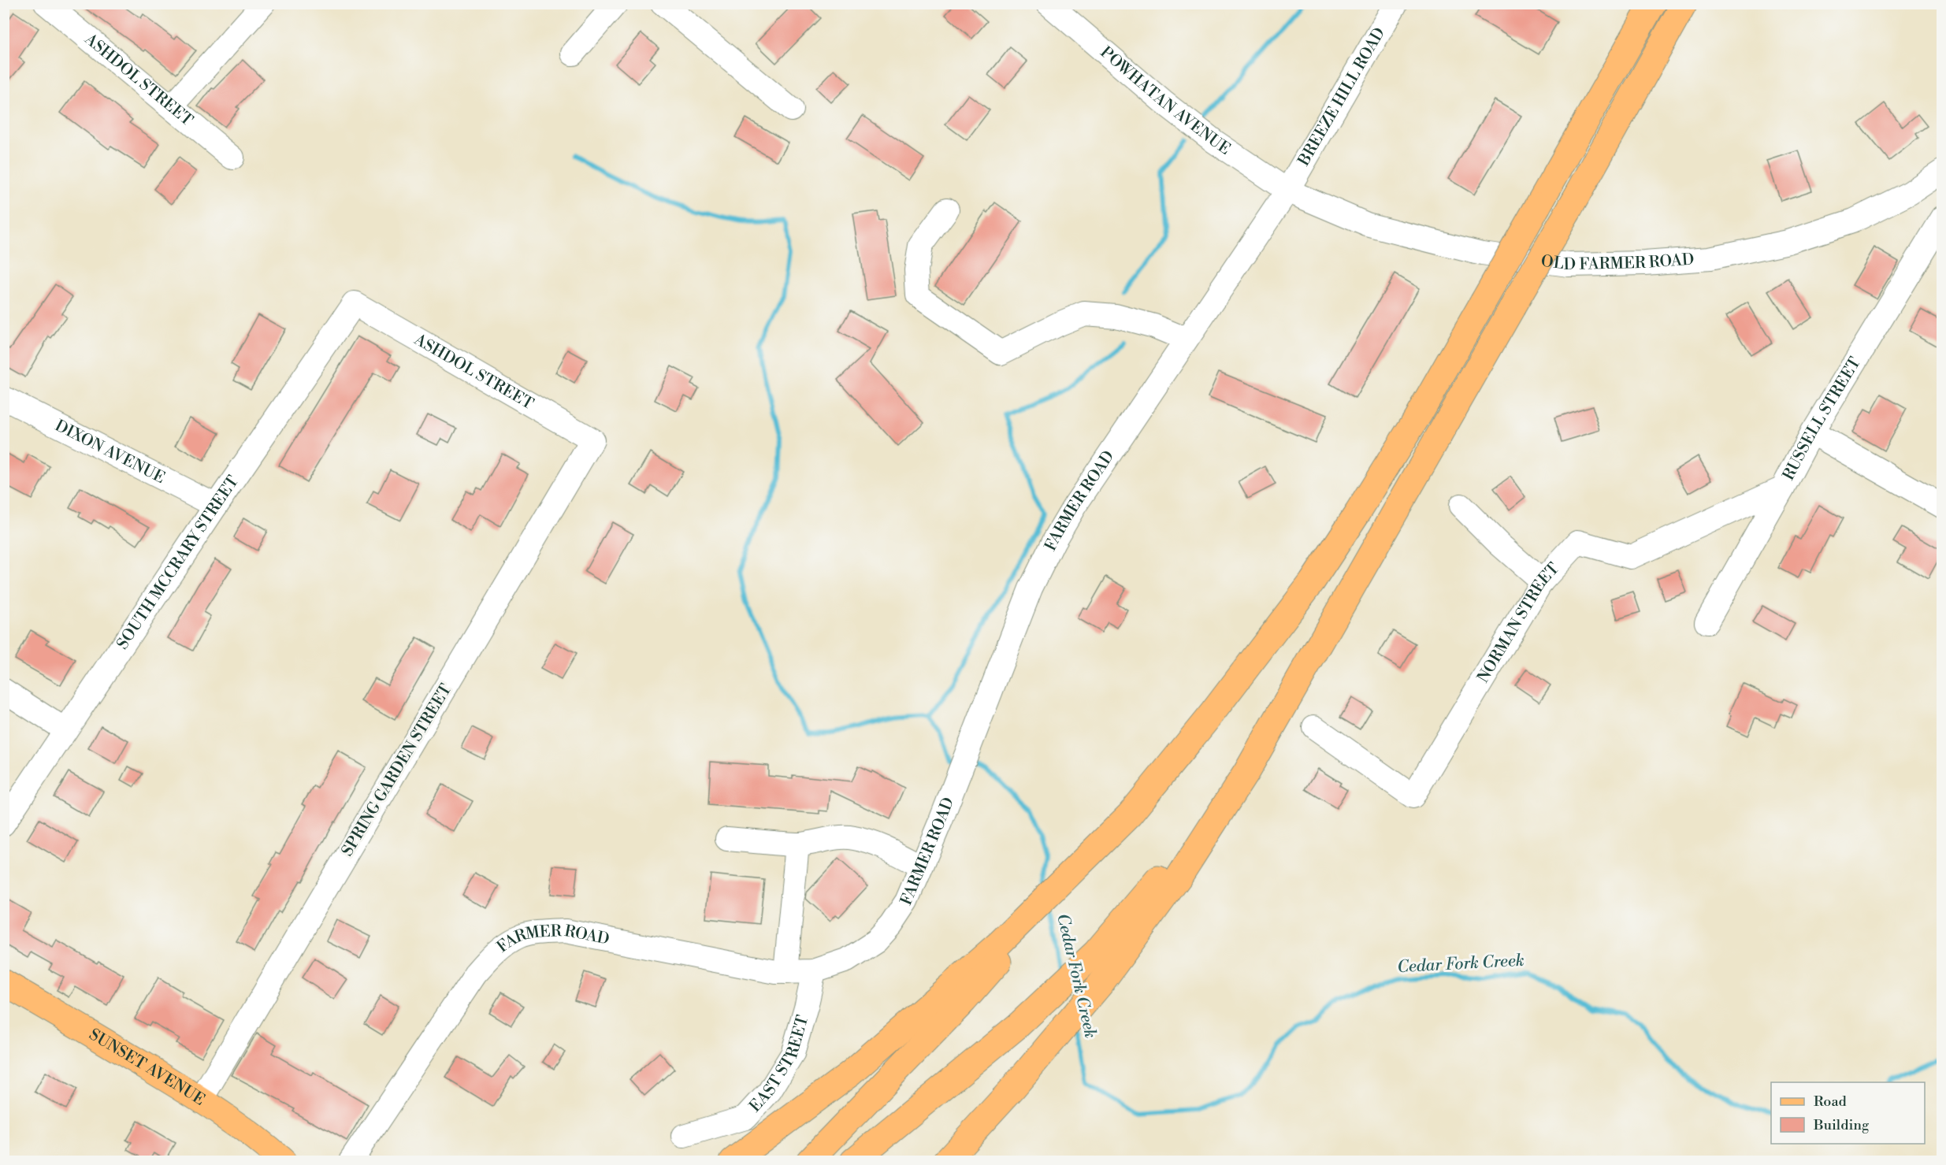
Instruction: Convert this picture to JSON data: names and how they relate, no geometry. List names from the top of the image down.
{
  "streets": {
    "main road": ["SUNSET AVENUE"],
    "street": [
      "ASHDOL STREET",
      "BREEZE HILL ROAD",
      "POWHATAN AVENUE",
      "OLD FARMER ROAD",
      "RUSSELL STREET",
      "DIXON AVENUE",
      "FARMER ROAD",
      "SOUTH MCCRARY STREET",
      "NORMAN STREET",
      "SPRING GARDEN STREET",
      "EAST STREET"
    ]
  },
  "crossings": [
    ["ASHDOL STREET", "SOUTH MCCRARY STREET"],
    ["ASHDOL STREET", "SPRING GARDEN STREET"],
    ["BREEZE HILL ROAD", "POWHATAN AVENUE"],
    ["BREEZE HILL ROAD", "OLD FARMER ROAD"],
    ["BREEZE HILL ROAD", "FARMER ROAD"],
    ["POWHATAN AVENUE", "OLD FARMER ROAD"],
    ["POWHATAN AVENUE", "FARMER ROAD"],
    ["OLD FARMER ROAD", "FARMER ROAD"],
    ["RUSSELL STREET", "NORMAN STREET"],
    ["DIXON AVENUE", "SOUTH MCCRARY STREET"],
    ["FARMER ROAD", "EAST STREET"],
    ["SPRING GARDEN STREET", "SUNSET AVENUE"]
  ],
  "water": ["Cedar Fork Creek"],
  "legend": ["Road", "Building"]
}
